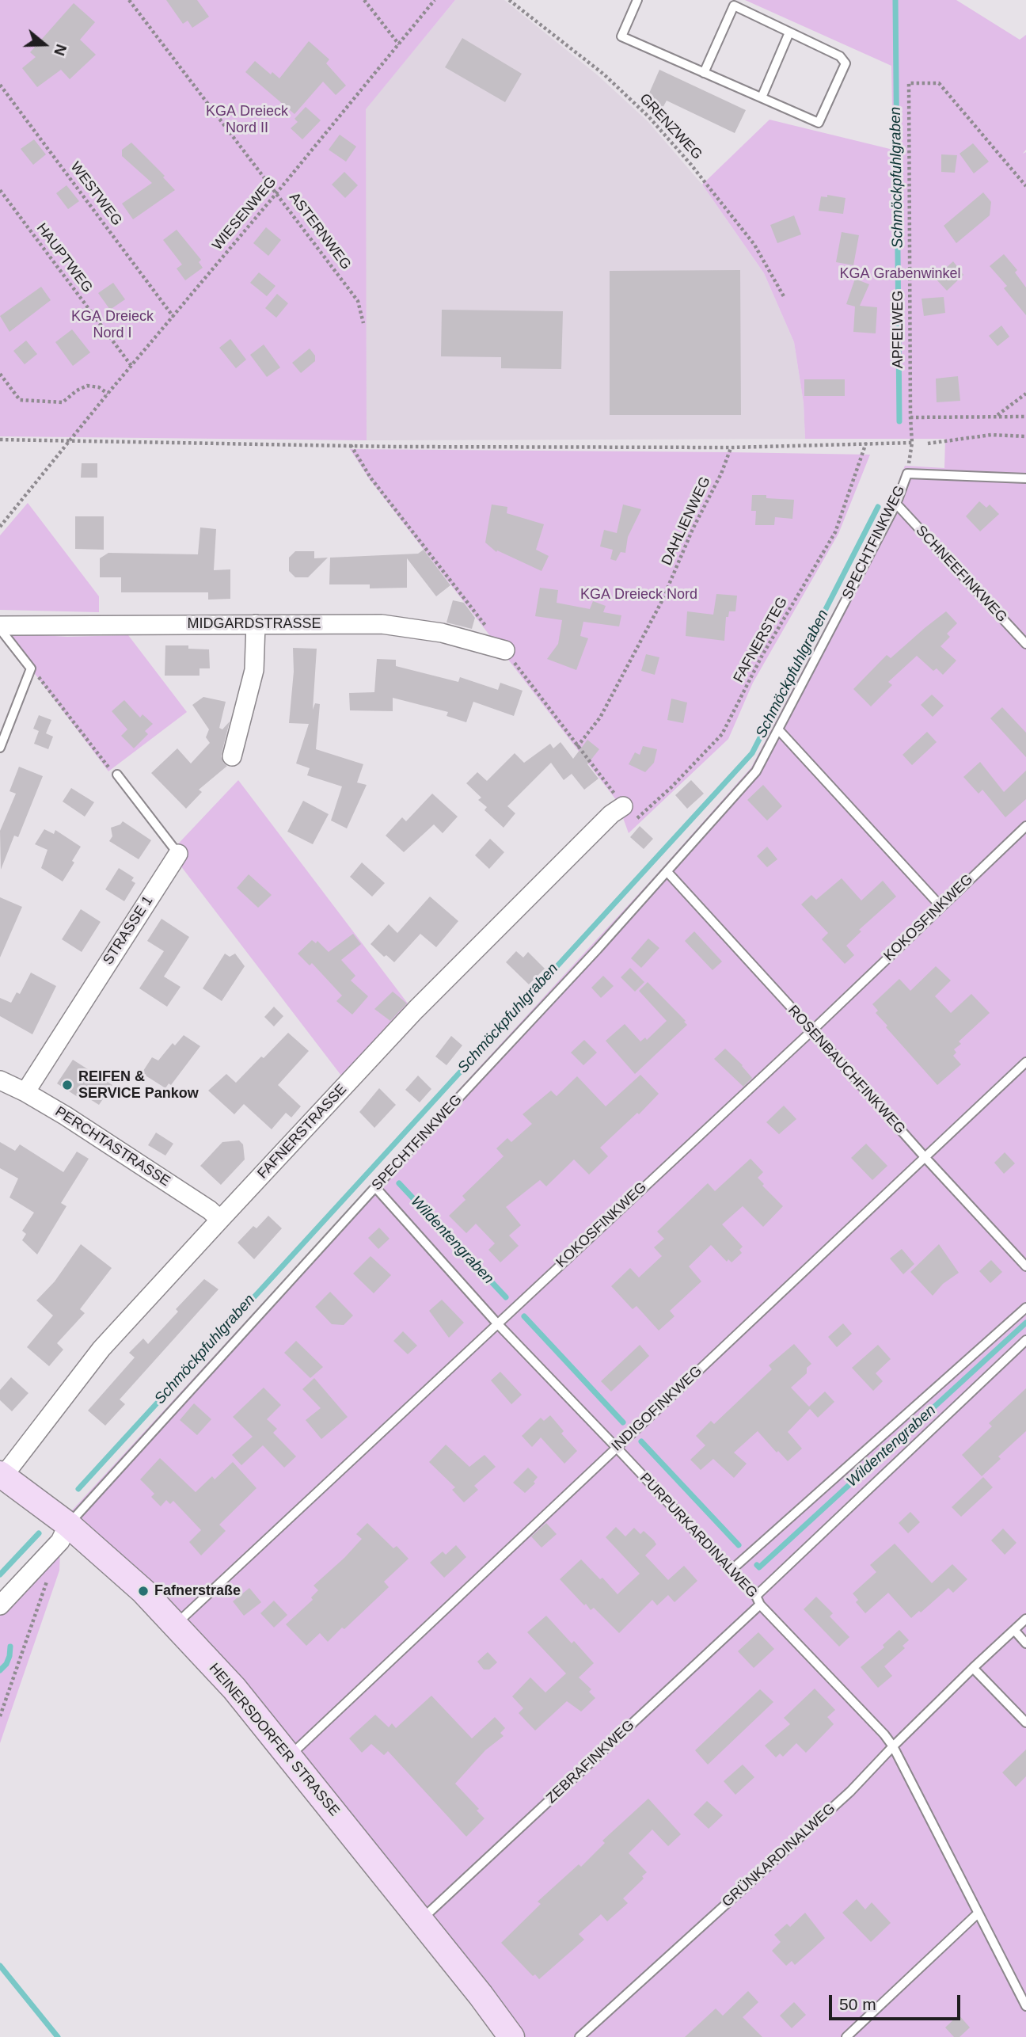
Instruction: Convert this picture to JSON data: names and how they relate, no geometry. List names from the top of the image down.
{
  "streets": {
    "main road": ["HEINERSDORFER STRASSE"],
    "street": [
      "MIDGARDSTRASSE",
      "STRASSE 1",
      "FAFNERSTRASSE",
      "PERCHTASTRASSE"
    ],
    "lane": [
      "SPECHTFINKWEG",
      "SCHNEEFINKWEG",
      "KOKOSFINKWEG",
      "ROSENBAUCHFINKWEG",
      "INDIGOFINKWEG",
      "PURPURKARDINALWEG",
      "ZEBRAFINKWEG",
      "GRÜNKARDINALWEG"
    ],
    "path": [
      "GRENZWEG",
      "WESTWEG",
      "WIESENWEG",
      "ASTERNWEG",
      "HAUPTWEG",
      "APFELWEG",
      "DAHLIENWEG",
      "FAFNERSTEG"
    ]
  },
  "crossings": [
    ["WESTWEG", "WIESENWEG"],
    ["WIESENWEG", "ASTERNWEG"],
    ["WIESENWEG", "HAUPTWEG"],
    ["APFELWEG", "SPECHTFINKWEG"],
    ["SPECHTFINKWEG", "SCHNEEFINKWEG"],
    ["SPECHTFINKWEG", "ROSENBAUCHFINKWEG"],
    ["SPECHTFINKWEG", "PURPURKARDINALWEG"],
    ["SPECHTFINKWEG", "HEINERSDORFER STRASSE"],
    ["FAFNERSTEG", "FAFNERSTRASSE"],
    ["KOKOSFINKWEG", "ROSENBAUCHFINKWEG"],
    ["KOKOSFINKWEG", "PURPURKARDINALWEG"],
    ["KOKOSFINKWEG", "HEINERSDORFER STRASSE"],
    ["STRASSE 1", "PERCHTASTRASSE"],
    ["ROSENBAUCHFINKWEG", "INDIGOFINKWEG"],
    ["FAFNERSTRASSE", "PERCHTASTRASSE"],
    ["FAFNERSTRASSE", "HEINERSDORFER STRASSE"],
    ["INDIGOFINKWEG", "PURPURKARDINALWEG"],
    ["INDIGOFINKWEG", "HEINERSDORFER STRASSE"],
    ["PURPURKARDINALWEG", "ZEBRAFINKWEG"],
    ["PURPURKARDINALWEG", "GRÜNKARDINALWEG"],
    ["HEINERSDORFER STRASSE", "ZEBRAFINKWEG"]
  ],
  "water": ["Schmöckpfuhlgraben", "Wildentengraben"],
  "parks": [
    "KGA Dreieck Nord II",
    "KGA Grabenwinkel",
    "KGA Dreieck Nord I",
    "KGA Dreieck Nord"
  ],
  "places": ["REIFEN & SERVICE Pankow", "Fafnerstraße"],
  "scale_bar": "50 m",
  "north": "right"
}
